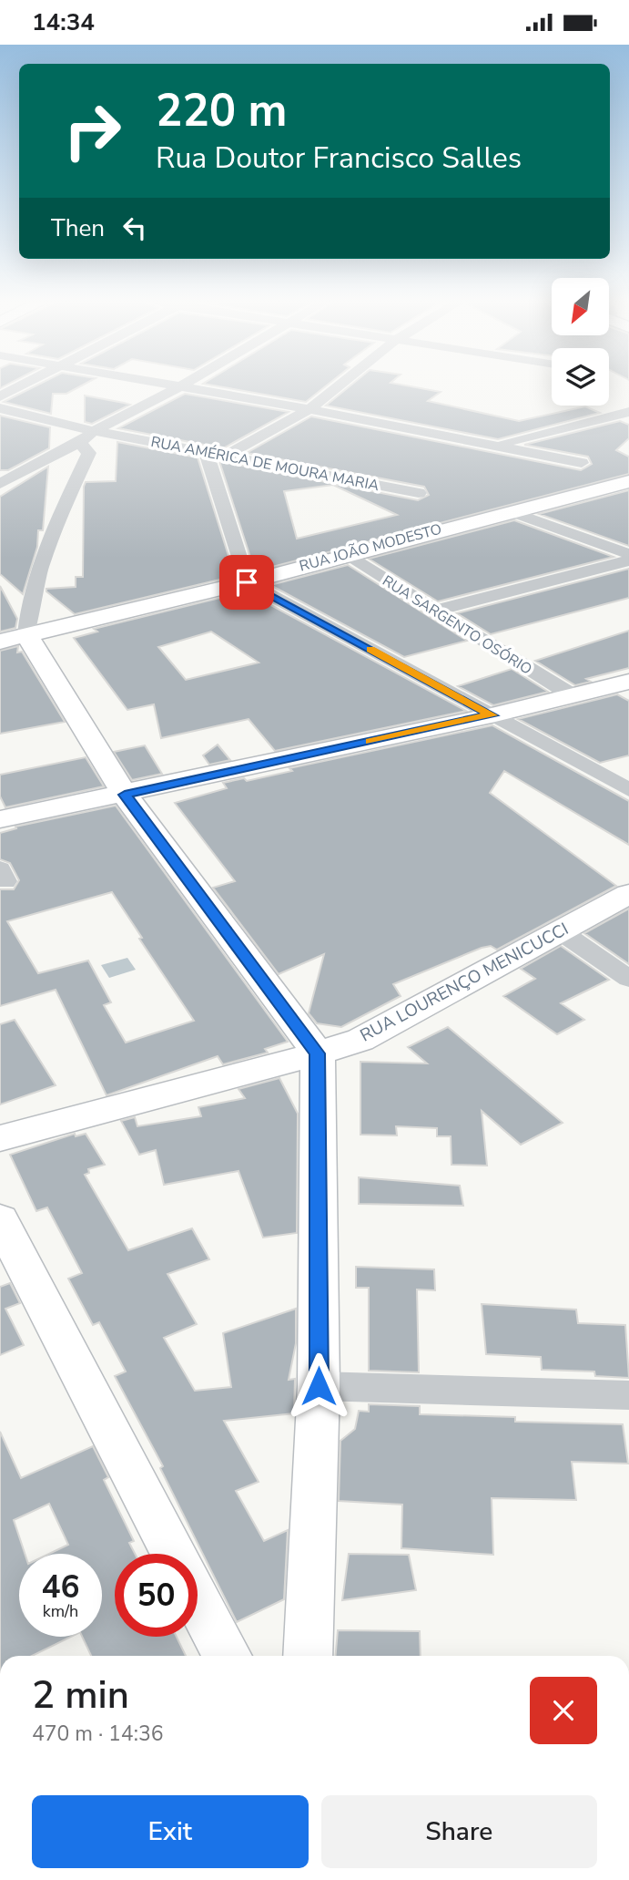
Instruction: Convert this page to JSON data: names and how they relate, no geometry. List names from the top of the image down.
{
  "streets": {
    "main road": ["RUA JOÃO MODESTO", "RUA LOURENÇO MENICUCCI"],
    "street": ["RUA AMÉRICA DE MOURA MARIA", "RUA SARGENTO OSÓRIO"]
  },
  "crossings": [
    ["RUA JOÃO MODESTO", "RUA SARGENTO OSÓRIO"]
  ],
  "north": "bottom left",
  "page": {
    "status": "14:34",
    "turn": ["220 m", "Rua Doutor Francisco Salles"],
    "then": "Then",
    "speed": "46 km/h",
    "limit": "50",
    "heading": ["2 min", "470 m · 14:36"],
    "buttons": ["Exit", "Share"]
  }
}
